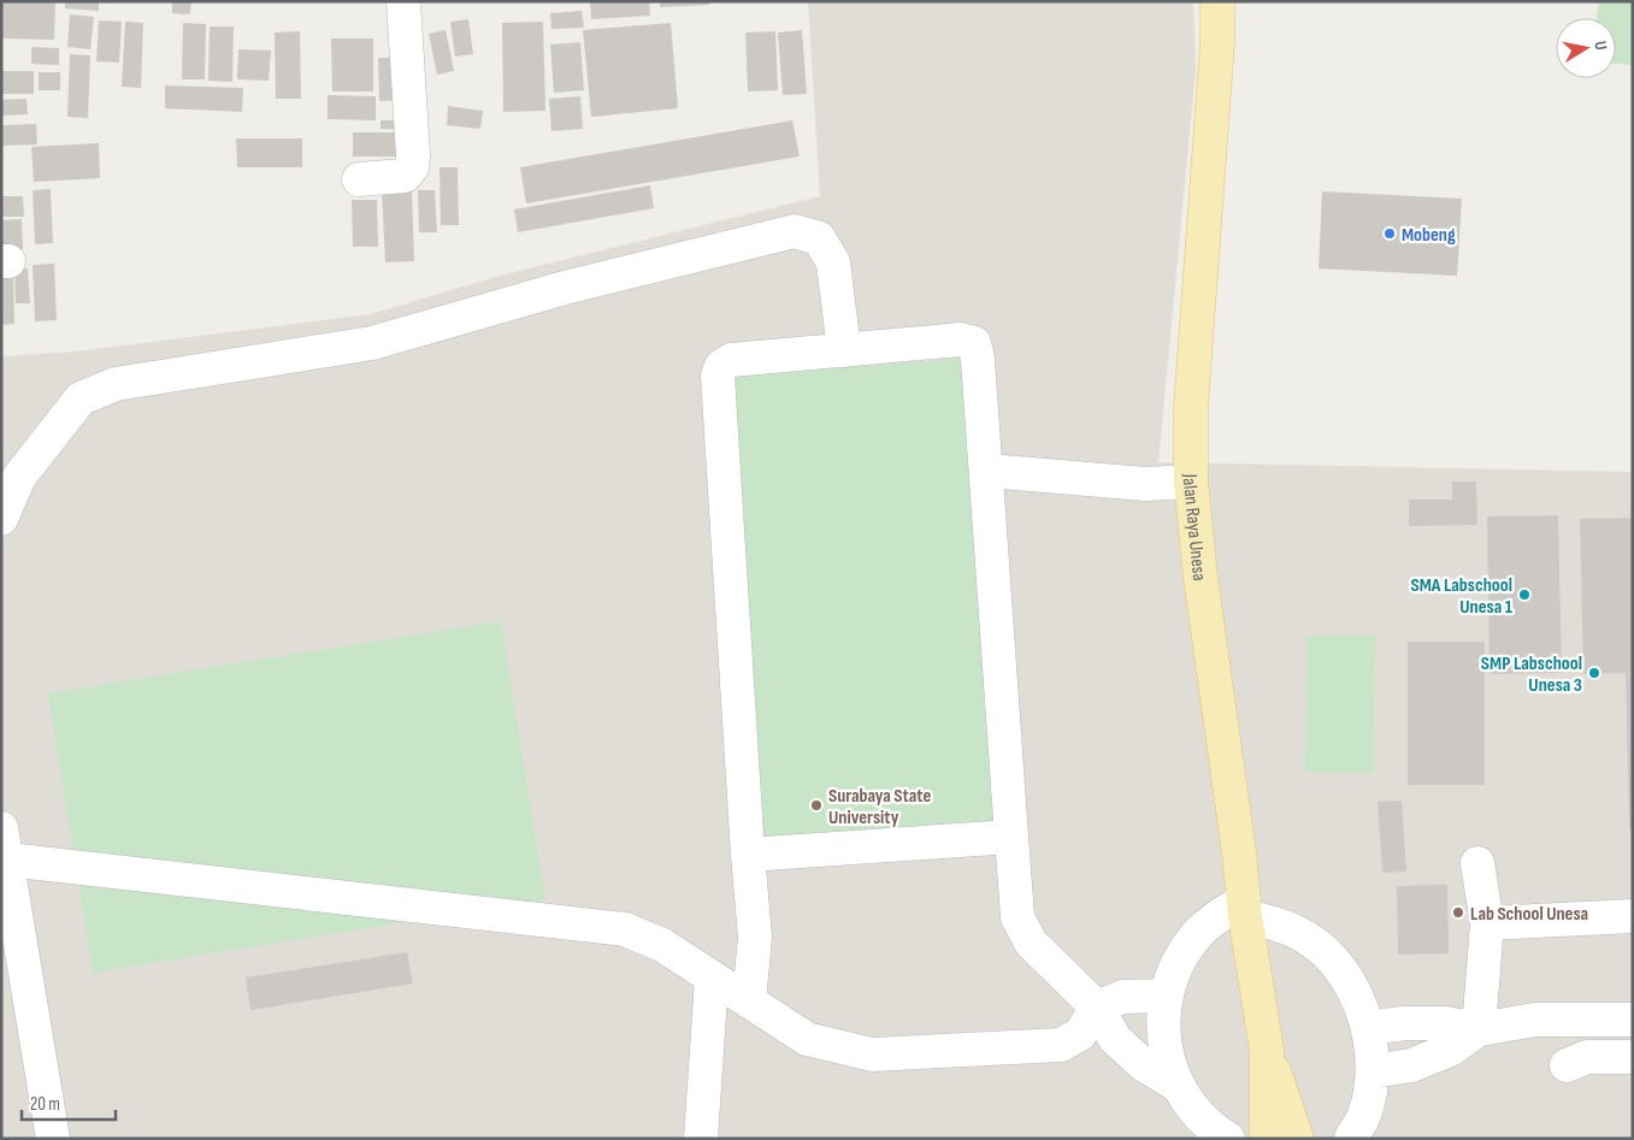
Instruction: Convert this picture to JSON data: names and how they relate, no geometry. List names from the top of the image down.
{
  "streets": {
    "main road": ["Jalan Raya Unesa"]
  },
  "places": [
    "Mobeng",
    "SMA Labschool Unesa 1",
    "SMP Labschool Unesa 3",
    "Surabaya State University",
    "Lab School Unesa"
  ],
  "scale_bar": "20 m",
  "north": "right"
}
